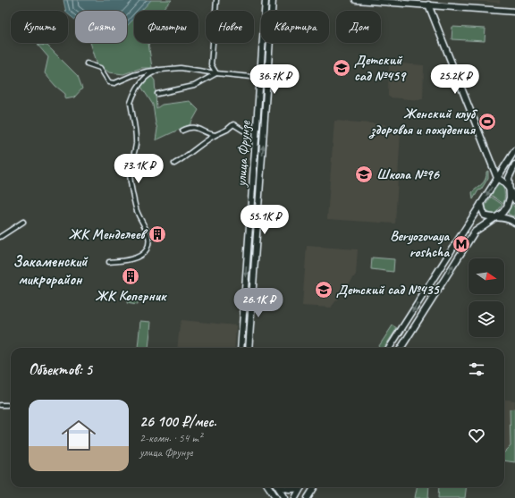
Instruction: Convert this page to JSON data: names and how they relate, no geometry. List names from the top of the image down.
{
  "streets": {
    "main road": ["улица Фрунзе"]
  },
  "districts": ["Закаменский микрорайон"],
  "places": {
    "school or university": ["Детский сад №459", "Школа №96", "Детский сад №435"],
    "sports": ["Женский клуб здоровья и похудения"],
    "building": ["ЖК Менделеев", "ЖК Коперник"],
    "metro station": ["Beryozovaya roshcha"]
  },
  "north": "right",
  "page": {
    "chip": [
      "Купить",
      "Снять",
      "Фильтры",
      "Новое",
      "Квартира",
      "Дом"
    ],
    "price": [
      "36.7K ₽",
      "25.2K ₽",
      "73.1K ₽",
      "55.1K ₽",
      "26.1K ₽"
    ],
    "heading": "Объектов: 5",
    "list": [
      {
        "name": "26 100 ₽/мес.",
        "note": "2-комн. · 54 m² · улица Фрунзе"
      }
    ]
  }
}
